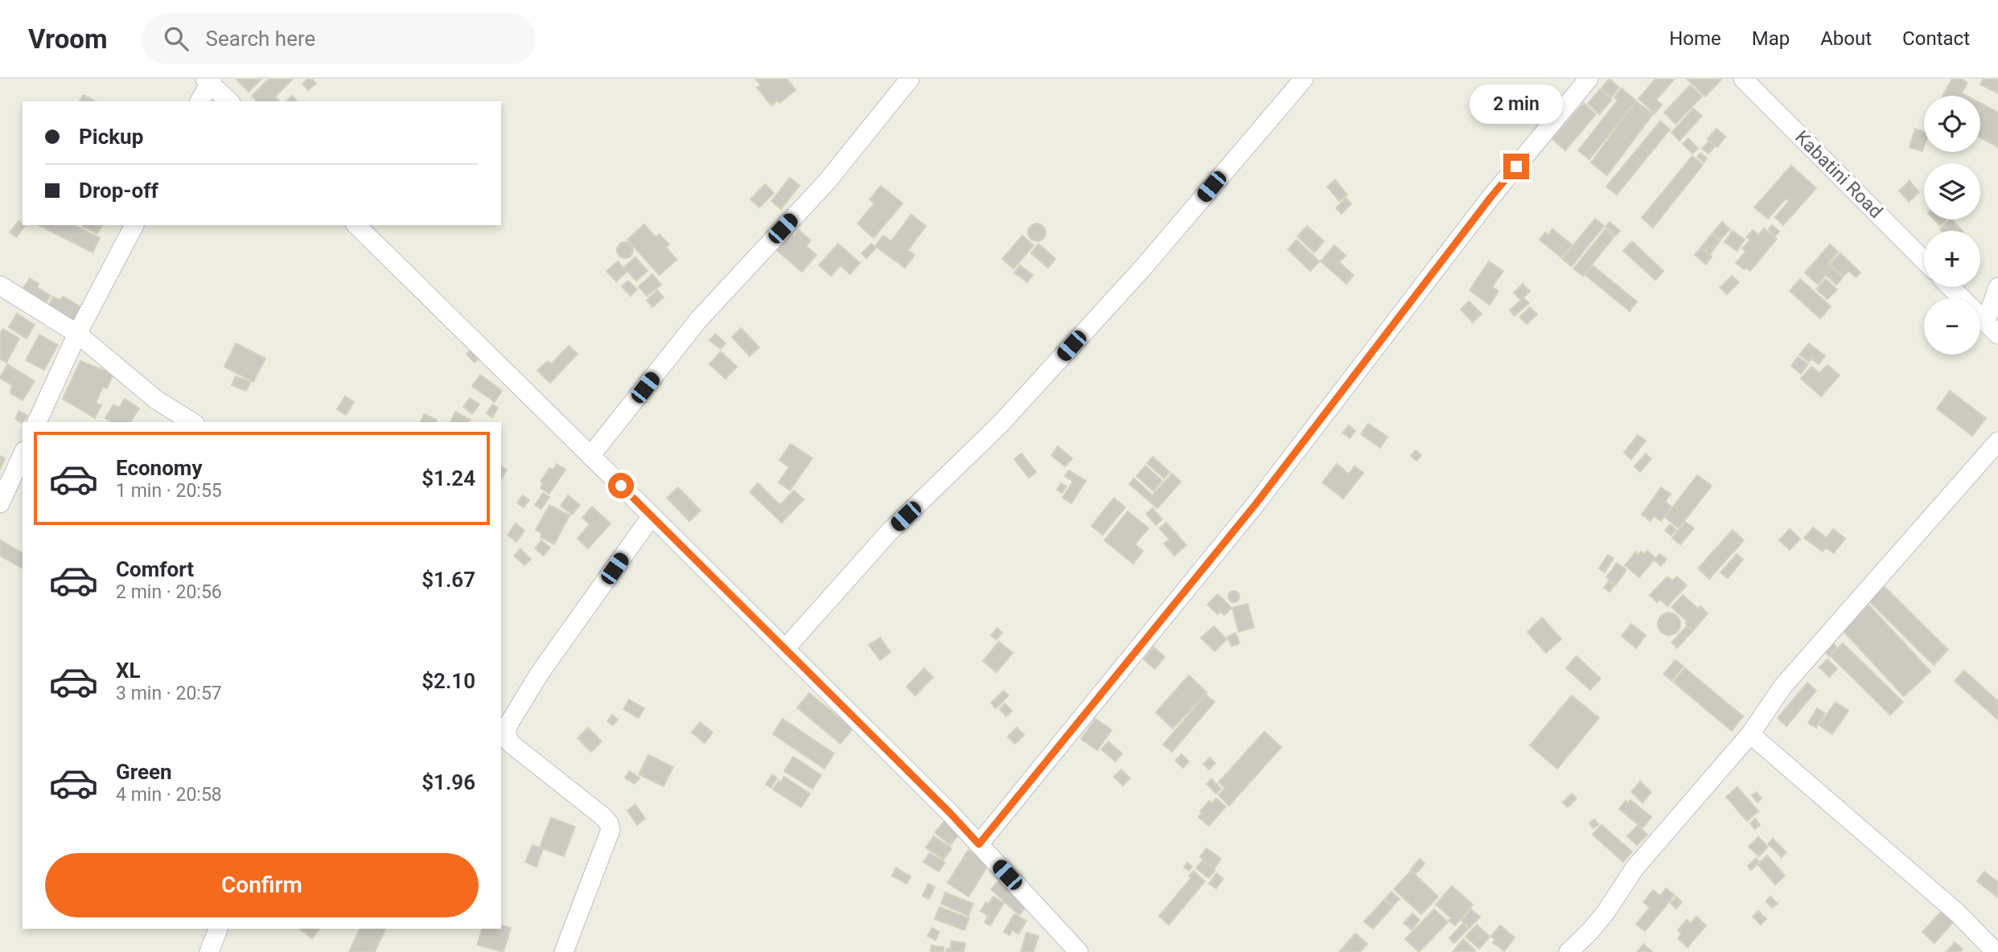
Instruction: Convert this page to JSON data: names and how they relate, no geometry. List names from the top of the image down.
{
  "streets": {
    "street": ["Kabatini Road"]
  },
  "page": {
    "header": "Vroom",
    "search": "Search here",
    "nav": [
      "Home",
      "Map",
      "About",
      "Contact"
    ],
    "bubble": "2 min",
    "map_buttons": ["+", "−"],
    "banner": ["Pickup", "Drop-off"],
    "list": [
      {
        "name": "Economy",
        "note": "1 min · 20:55",
        "value": "$1.24"
      },
      {
        "name": "Comfort",
        "note": "2 min · 20:56",
        "value": "$1.67"
      },
      {
        "name": "XL",
        "note": "3 min · 20:57",
        "value": "$2.10"
      },
      {
        "name": "Green",
        "note": "4 min · 20:58",
        "value": "$1.96"
      }
    ],
    "buttons": "Confirm"
  }
}
